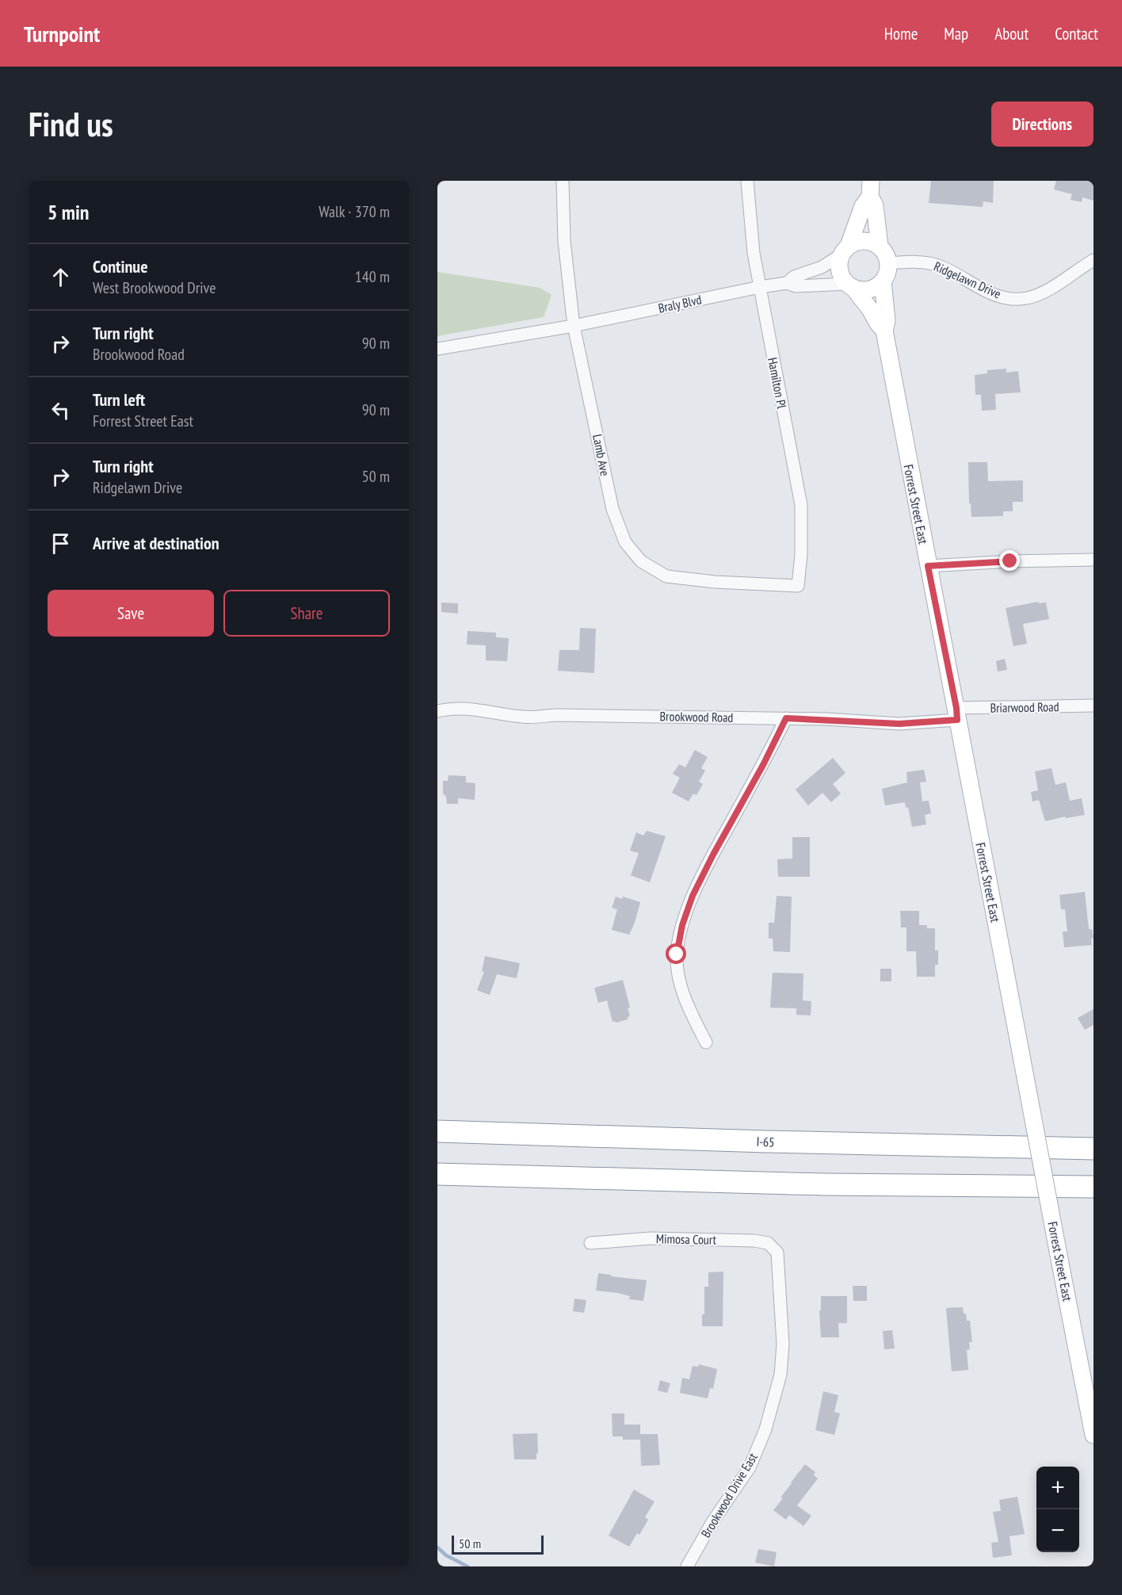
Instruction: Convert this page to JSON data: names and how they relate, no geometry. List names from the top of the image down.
{
  "streets": {
    "highway": ["I-65"],
    "street": [
      "Ridgelawn Drive",
      "Braly Blvd",
      "Hamilton Pl",
      "Lamb Ave",
      "Forrest Street East",
      "Briarwood Road",
      "Brookwood Road",
      "Mimosa Court",
      "Brookwood Drive East"
    ]
  },
  "crossings": [
    ["Ridgelawn Drive", "Forrest Street East"],
    ["Braly Blvd", "Hamilton Pl"],
    ["Braly Blvd", "Lamb Ave"],
    ["Hamilton Pl", "Lamb Ave"],
    ["Forrest Street East", "Briarwood Road"],
    ["Forrest Street East", "Brookwood Road"],
    ["Briarwood Road", "Brookwood Road"],
    ["Mimosa Court", "Brookwood Drive East"]
  ],
  "scale_bar": "50 m",
  "page": {
    "header": "Turnpoint",
    "nav": [
      "Home",
      "Map",
      "About",
      "Contact"
    ],
    "buttons": [
      "Directions",
      ["Save", "Share"]
    ],
    "title": "Find us",
    "heading": ["5 min", "Walk · 370 m"],
    "list": [
      ["Continue", "West Brookwood Drive", "140 m"],
      ["Turn right", "Brookwood Road", "90 m"],
      ["Turn left", "Forrest Street East", "90 m"],
      ["Turn right", "Ridgelawn Drive", "50 m"],
      "Arrive at destination"
    ],
    "map_buttons": ["+", "−"],
    "scale": "50 m"
  }
}
